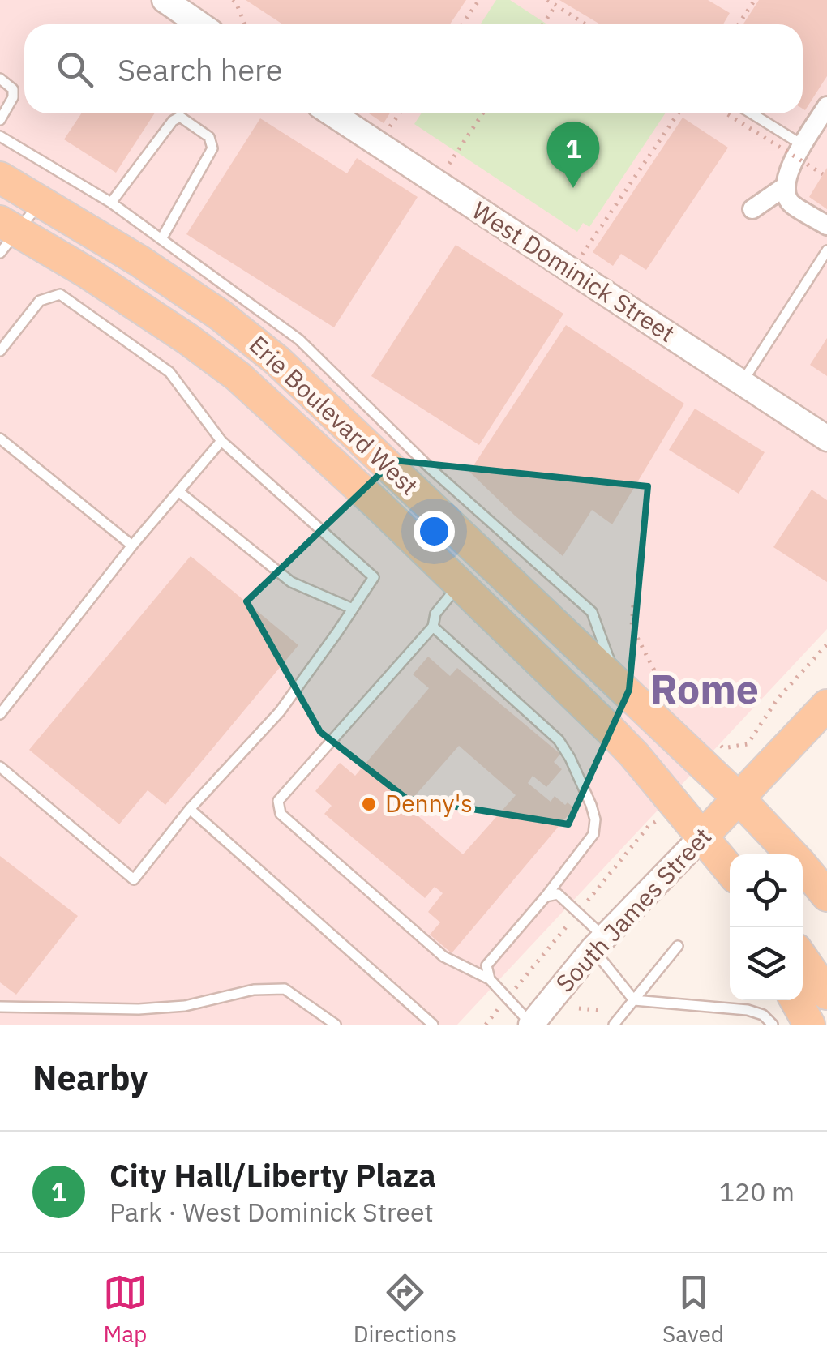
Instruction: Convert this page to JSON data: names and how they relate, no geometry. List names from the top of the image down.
{
  "streets": {
    "main road": ["Erie Boulevard West", "South James Street"],
    "street": ["West Dominick Street"]
  },
  "crossings": [
    ["Erie Boulevard West", "South James Street"]
  ],
  "districts": ["Rome"],
  "places": ["Denny's"],
  "page": {
    "search": "Search here",
    "pins": "1",
    "heading": "Nearby",
    "list": [
      {
        "mark": "1",
        "name": "City Hall/Liberty Plaza",
        "note": "Park · West Dominick Street",
        "value": "120 m"
      }
    ],
    "nav": ["Map", "Directions", "Saved"]
  }
}
